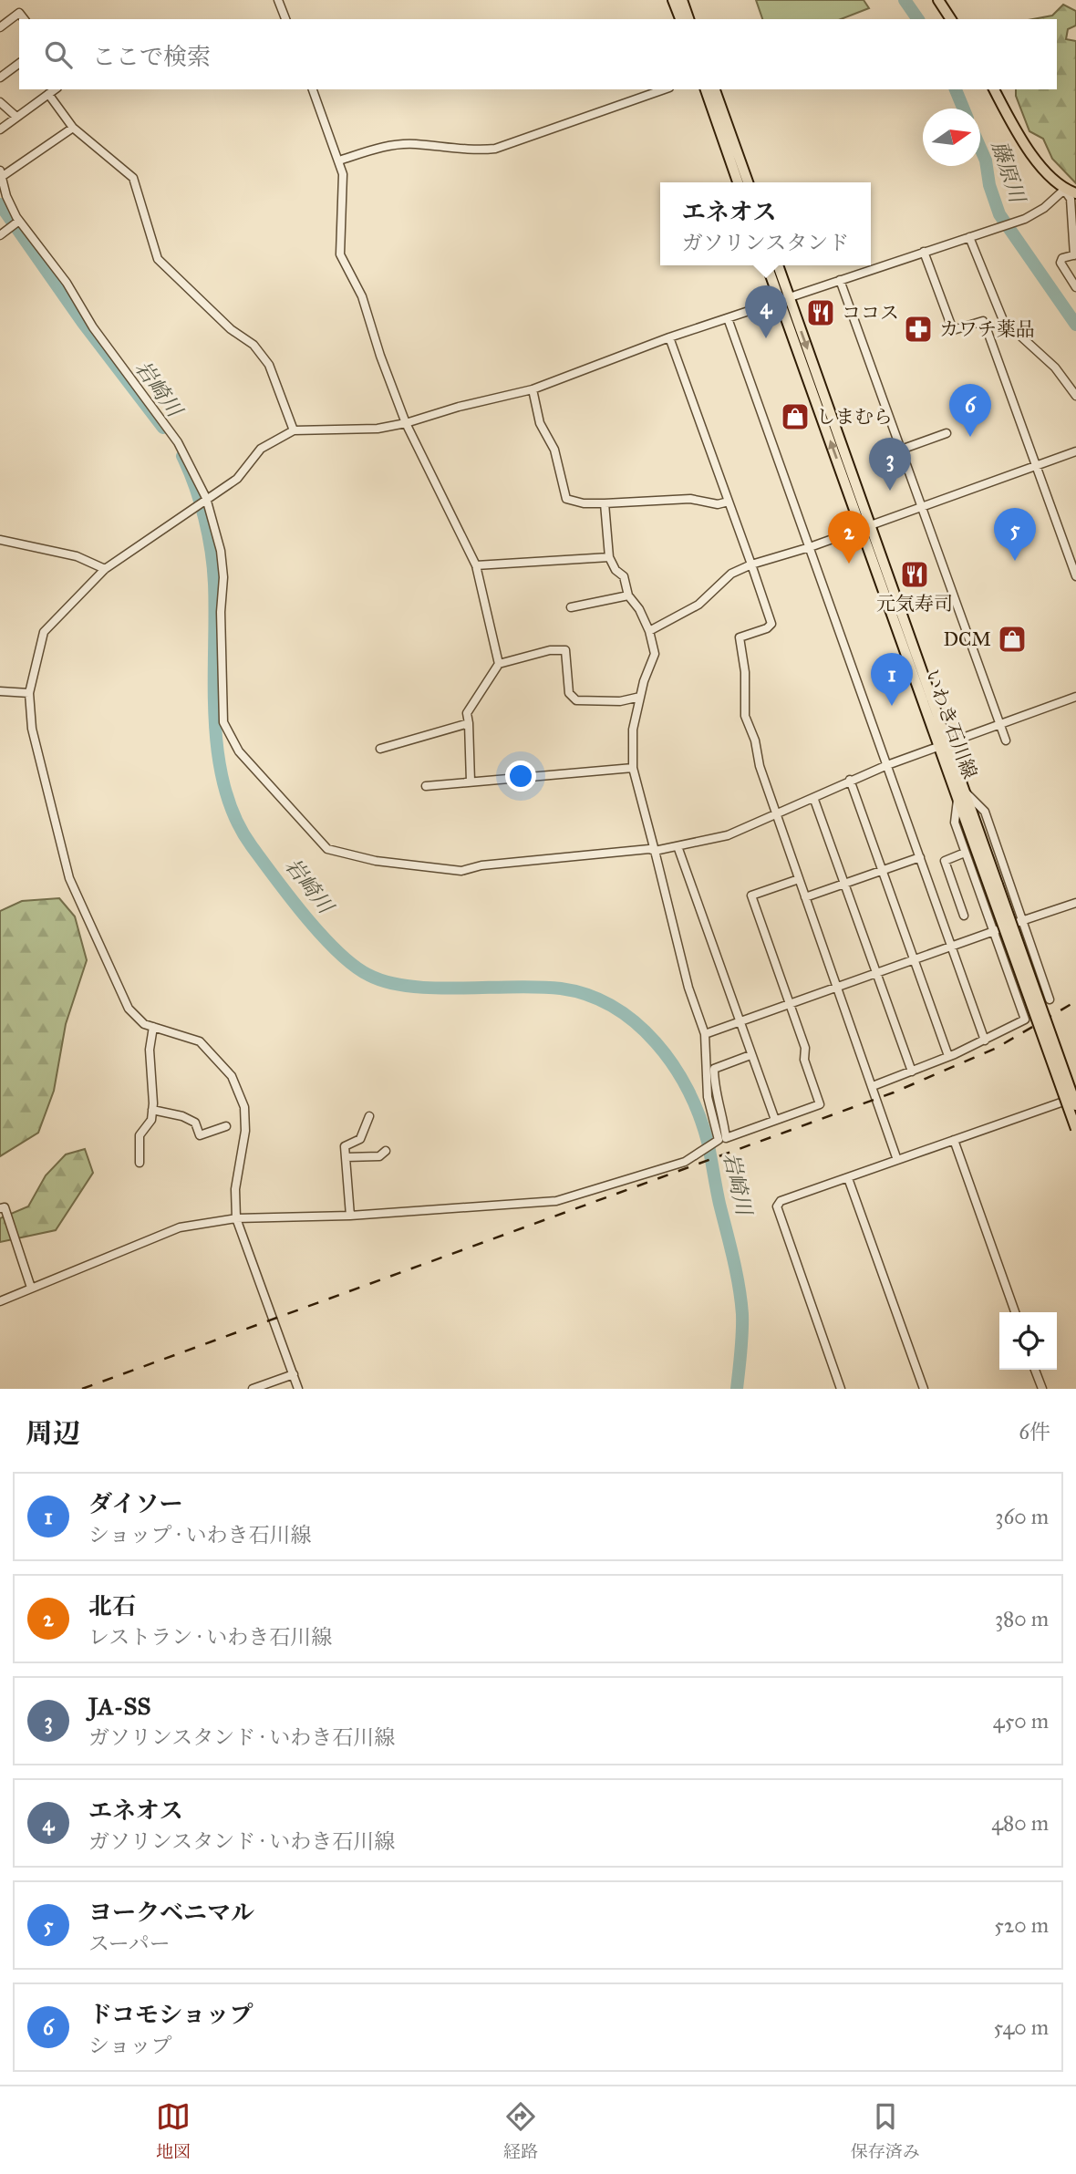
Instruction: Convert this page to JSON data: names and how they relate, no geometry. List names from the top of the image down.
{
  "streets": {
    "main road": ["いわき石川線"]
  },
  "water": ["藤原川", "岩崎川"],
  "places": {
    "restaurant": ["ココス", "元気寿司"],
    "pharmacy": ["カワチ薬品"],
    "shop": ["しまむら", "DCM"]
  },
  "north": "right",
  "page": {
    "search": "ここで検索",
    "popup": ["エネオス", "ガソリンスタンド"],
    "pins": [
      "4",
      "6",
      "3",
      "5",
      "2",
      "1"
    ],
    "heading": ["周辺", "6件"],
    "list": [
      {
        "mark": "1",
        "name": "ダイソー",
        "note": "ショップ · いわき石川線",
        "value": "360 m"
      },
      {
        "mark": "2",
        "name": "北石",
        "note": "レストラン · いわき石川線",
        "value": "380 m"
      },
      {
        "mark": "3",
        "name": "JA-SS",
        "note": "ガソリンスタンド · いわき石川線",
        "value": "450 m"
      },
      {
        "mark": "4",
        "name": "エネオス",
        "note": "ガソリンスタンド · いわき石川線",
        "value": "480 m"
      },
      {
        "mark": "5",
        "name": "ヨークベニマル",
        "note": "スーパー",
        "value": "520 m"
      },
      {
        "mark": "6",
        "name": "ドコモショップ",
        "note": "ショップ",
        "value": "540 m"
      }
    ],
    "nav": ["地図", "経路", "保存済み"]
  }
}
